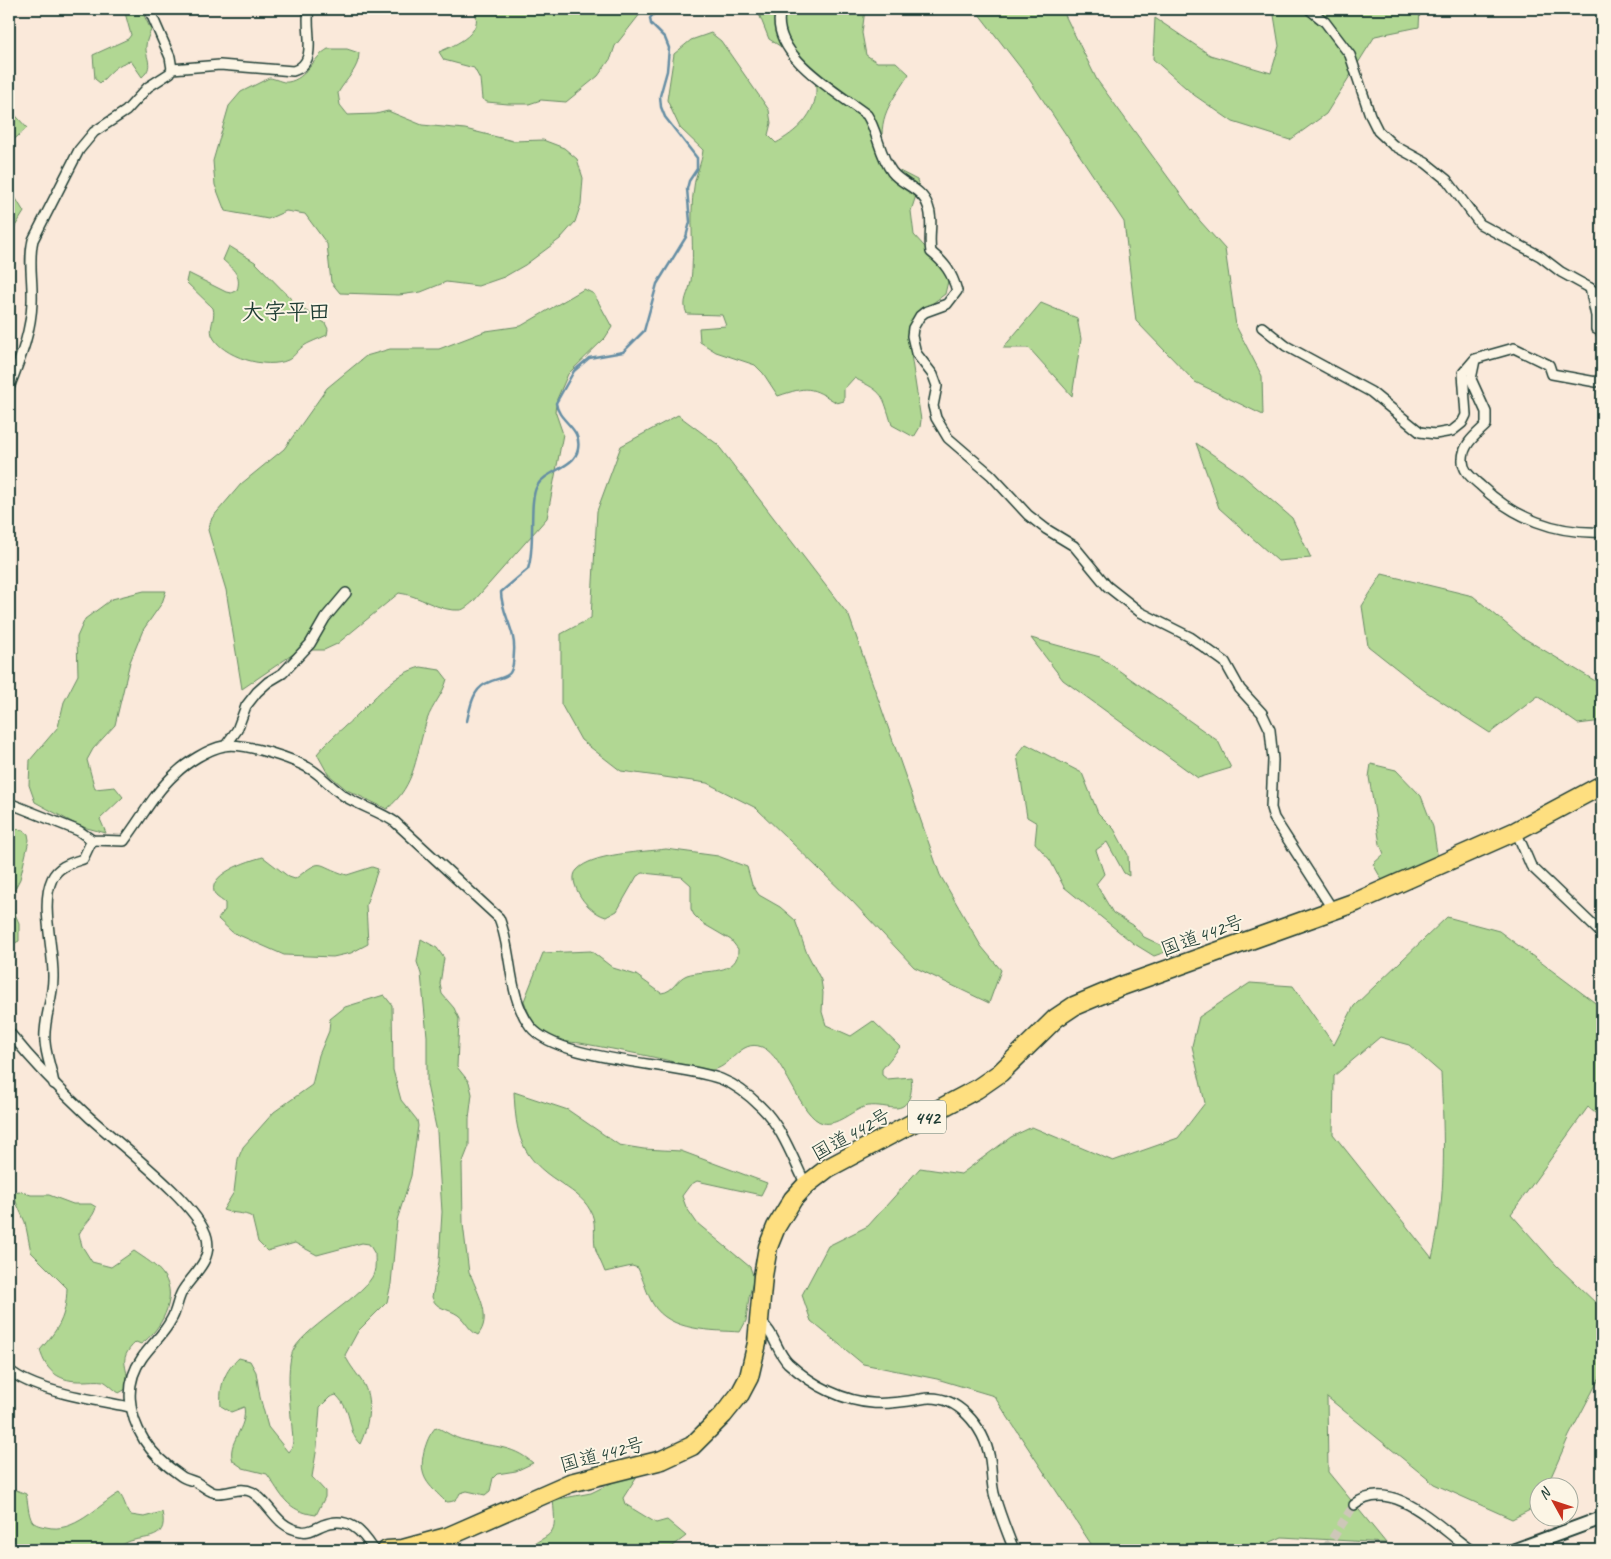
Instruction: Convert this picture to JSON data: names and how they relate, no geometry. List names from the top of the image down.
{
  "streets": {
    "highway": ["国道442号", "442"]
  },
  "districts": ["大字平田"],
  "north": "top left"
}
